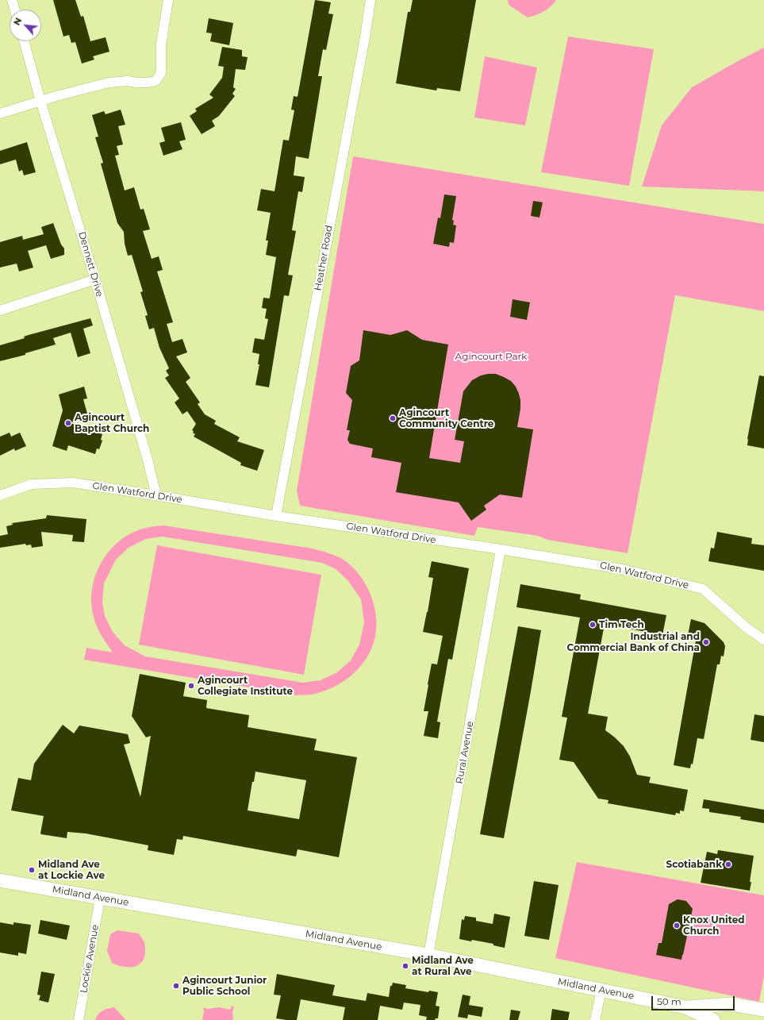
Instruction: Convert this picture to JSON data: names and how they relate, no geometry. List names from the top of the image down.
{
  "streets": {
    "main road": ["Midland Avenue"],
    "street": [
      "Heather Road",
      "Dennett Drive",
      "Glen Watford Drive",
      "Rural Avenue",
      "Lockie Avenue"
    ]
  },
  "crossings": [
    ["Heather Road", "Glen Watford Drive"],
    ["Dennett Drive", "Glen Watford Drive"],
    ["Glen Watford Drive", "Rural Avenue"],
    ["Rural Avenue", "Midland Avenue"],
    ["Midland Avenue", "Lockie Avenue"]
  ],
  "parks": ["Agincourt Park"],
  "places": [
    "Agincourt Community Centre",
    "Agincourt Baptist Church",
    "Tim Tech",
    "Industrial and Commercial Bank of China",
    "Agincourt Collegiate Institute",
    "Scotiabank",
    "Midland Ave at Lockie Ave",
    "Knox United Church",
    "Midland Ave at Rural Ave",
    "Agincourt Junior Public School"
  ],
  "scale_bar": "50 m",
  "north": "top left"
}
